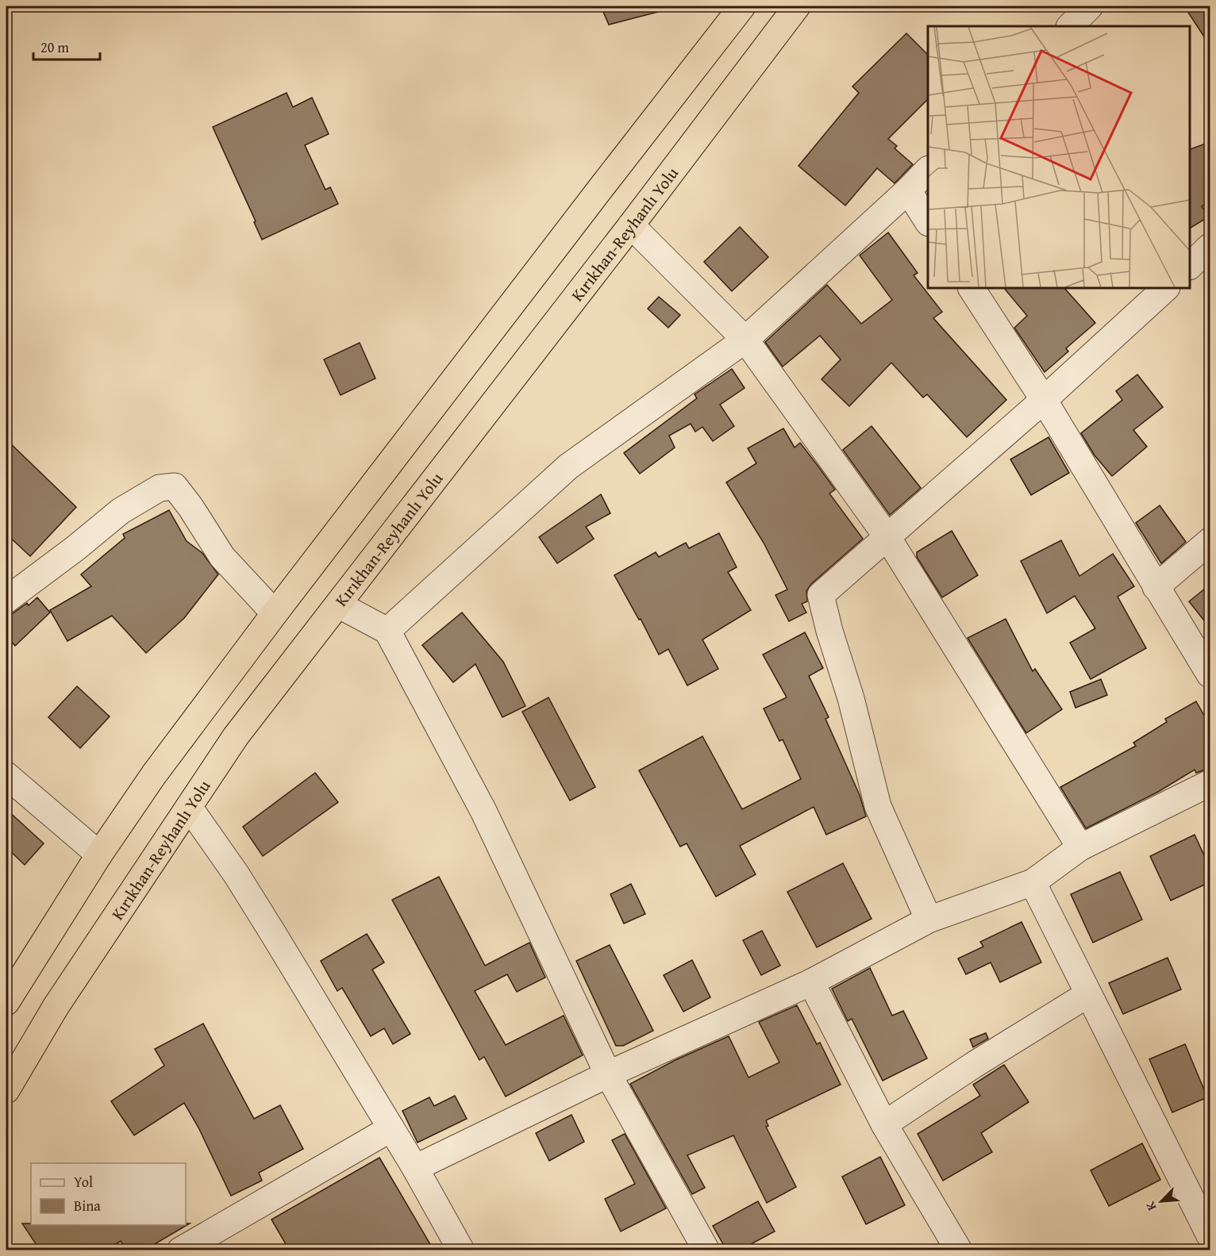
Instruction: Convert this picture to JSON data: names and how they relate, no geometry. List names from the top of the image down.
{
  "streets": {
    "highway": ["Kırıkhan-Reyhanlı Yolu"]
  },
  "legend": ["Yol", "Bina"],
  "scale_bar": "20 m",
  "north": "bottom left"
}
